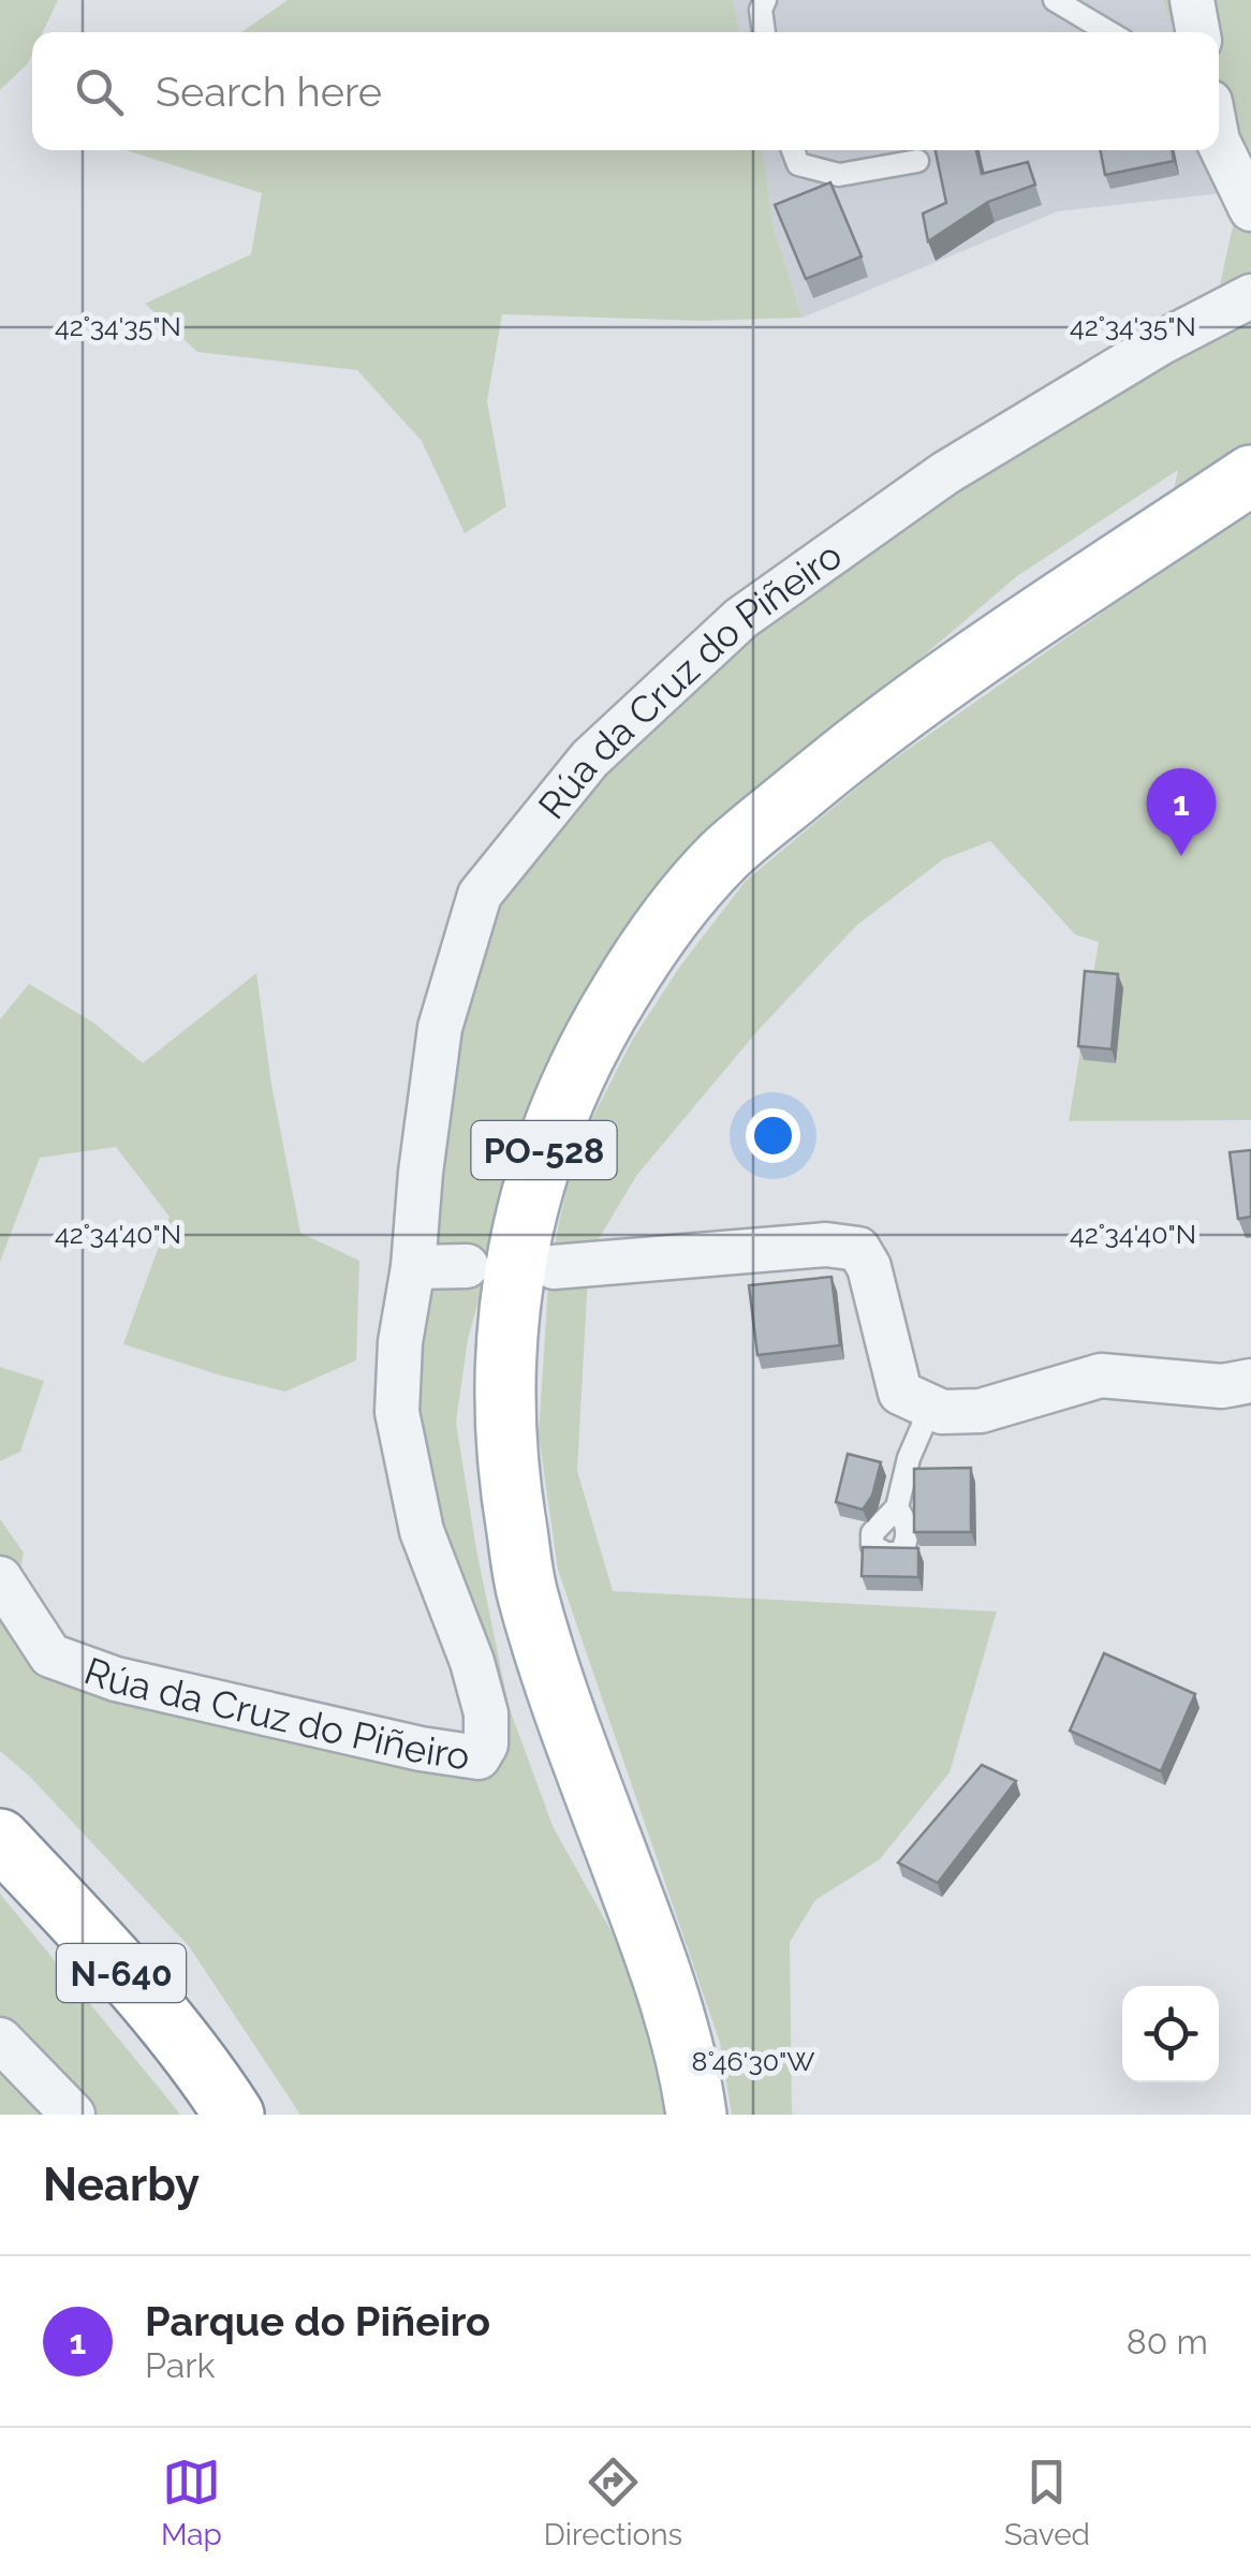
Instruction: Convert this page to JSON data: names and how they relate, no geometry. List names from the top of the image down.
{
  "streets": {
    "main road": ["PO-528", "N-640"],
    "street": ["Rúa da Cruz do Piñeiro"]
  },
  "page": {
    "search": "Search here",
    "pins": "1",
    "heading": "Nearby",
    "list": [
      {
        "mark": "1",
        "name": "Parque do Piñeiro",
        "note": "Park",
        "value": "80 m"
      }
    ],
    "nav": ["Map", "Directions", "Saved"]
  },
  "coordinates": ["42°34'35\"N", "42°34'40\"N", "8°46'30\"W"]
}
